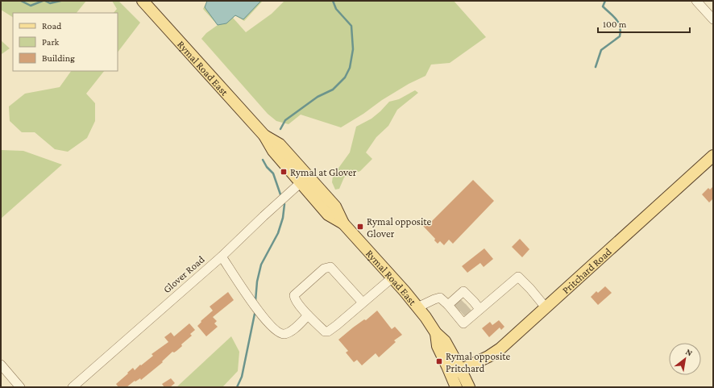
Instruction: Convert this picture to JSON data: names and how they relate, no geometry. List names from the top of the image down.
{
  "streets": {
    "main road": ["Rymal Road East", "Pritchard Road"],
    "street": ["Glover Road"]
  },
  "crossings": [
    ["Rymal Road East", "Pritchard Road"],
    ["Rymal Road East", "Glover Road"]
  ],
  "places": {
    "transit": ["Rymal at Glover", "Rymal opposite Glover", "Rymal opposite Pritchard"]
  },
  "legend": ["Road", "Park", "Building"],
  "scale_bar": "100 m",
  "north": "top right"
}
